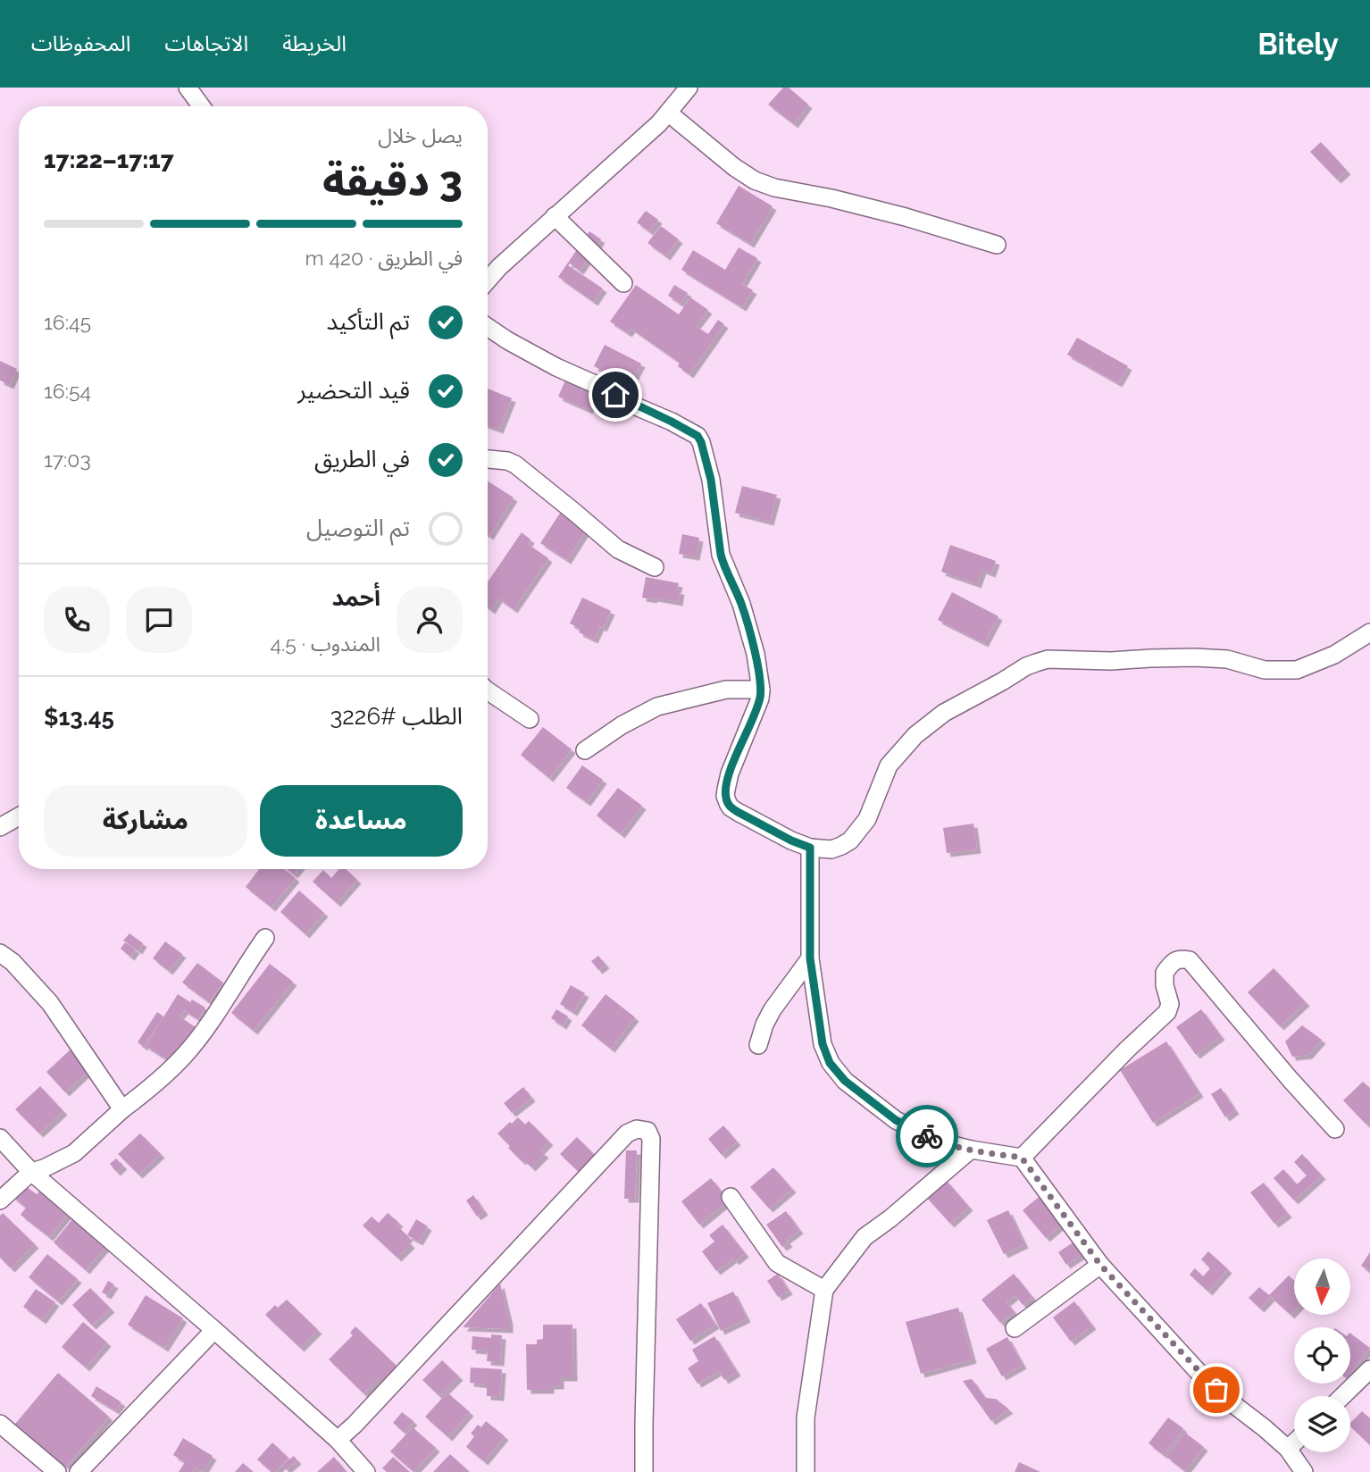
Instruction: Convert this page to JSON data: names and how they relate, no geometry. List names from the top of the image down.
{
  "north": "bottom",
  "page": {
    "header": "Bitely",
    "nav": ["الخريطة", "الاتجاهات", "المحفوظات"],
    "heading": ["3 دقيقة", "يصل خلال", "17:17–17:22"],
    "panel": [
      "أحمد",
      "المندوب · 4.5",
      "الطلب #3226",
      "$13.45"
    ],
    "bar": "في الطريق · 420 m",
    "list": [
      ["تم التأكيد", "16:45"],
      ["قيد التحضير", "16:54"],
      ["في الطريق", "17:03"],
      "تم التوصيل"
    ],
    "buttons": ["مساعدة", "مشاركة"]
  }
}
